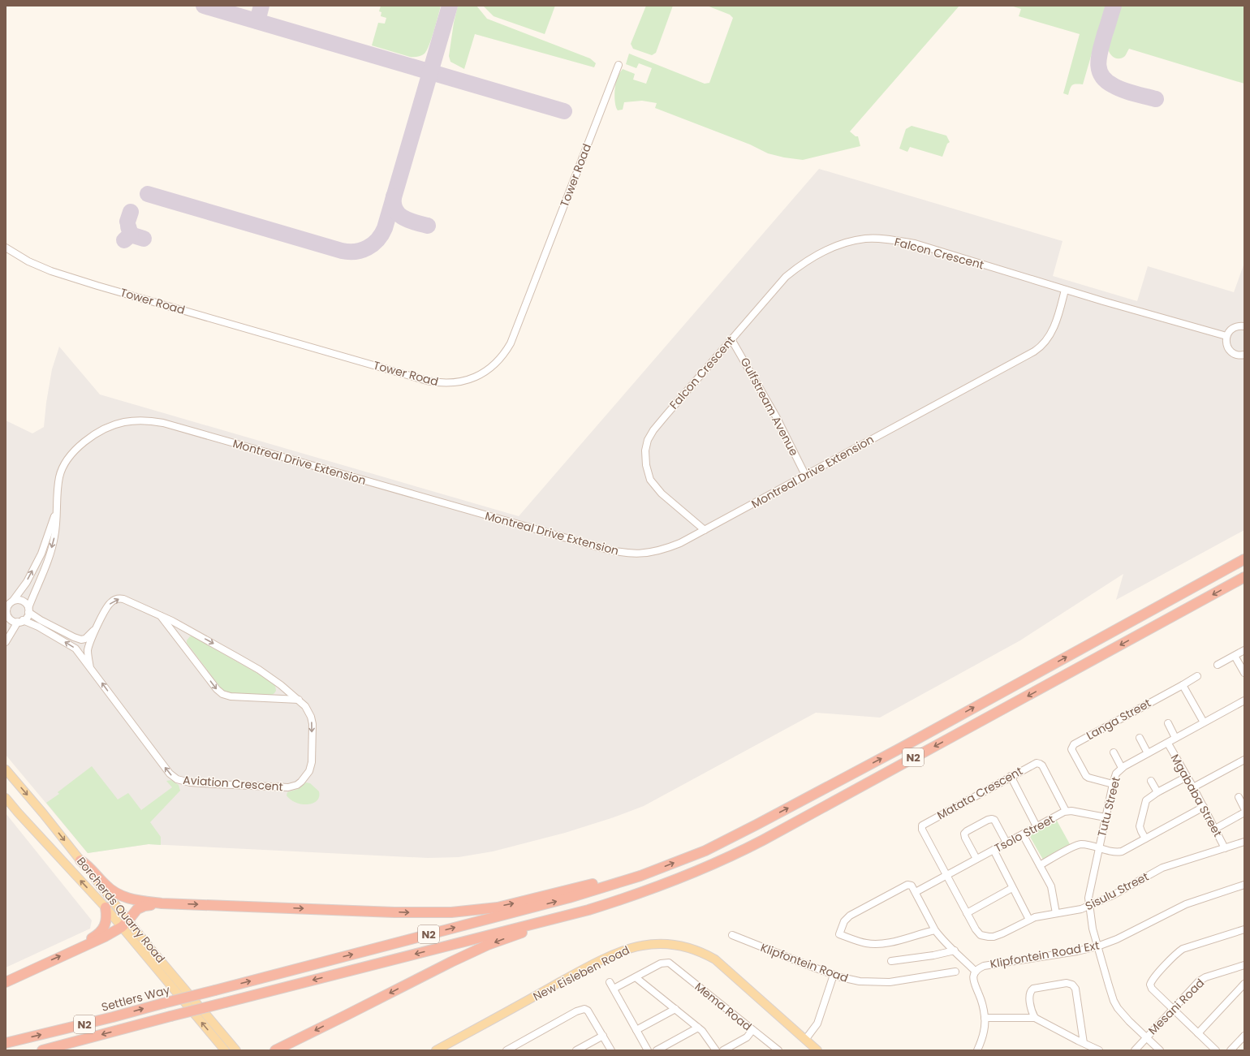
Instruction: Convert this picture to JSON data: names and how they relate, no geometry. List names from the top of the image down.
{
  "streets": {
    "highway": ["N2", "Settlers Way"],
    "main road": ["Borcherds Quarry Road", "New Eisleben Road"],
    "street": [
      "Tower Road",
      "Falcon Crescent",
      "Gulfstream Avenue",
      "Montreal Drive Extension",
      "Langa Street",
      "Aviation Crescent",
      "Matata Crescent",
      "Mgababa Street",
      "Tutu Street",
      "Tsolo Street",
      "Sisulu Street",
      "Klipfontein Road Ext",
      "Klipfontein Road",
      "Mema Road",
      "Mesani Road"
    ]
  },
  "crossings": [
    ["Falcon Crescent", "Gulfstream Avenue"],
    ["Falcon Crescent", "Montreal Drive Extension"],
    ["Gulfstream Avenue", "Montreal Drive Extension"],
    ["Montreal Drive Extension", "Aviation Crescent"],
    ["Langa Street", "Tutu Street"],
    ["N2", "Settlers Way"],
    ["Matata Crescent", "Tsolo Street"],
    ["Matata Crescent", "Sisulu Street"],
    ["Mgababa Street", "Tutu Street"],
    ["Mgababa Street", "Sisulu Street"],
    ["Tutu Street", "Tsolo Street"],
    ["Tutu Street", "Sisulu Street"],
    ["Tutu Street", "Klipfontein Road Ext"],
    ["Tutu Street", "Mesani Road"],
    ["Tsolo Street", "Sisulu Street"]
  ]
}
